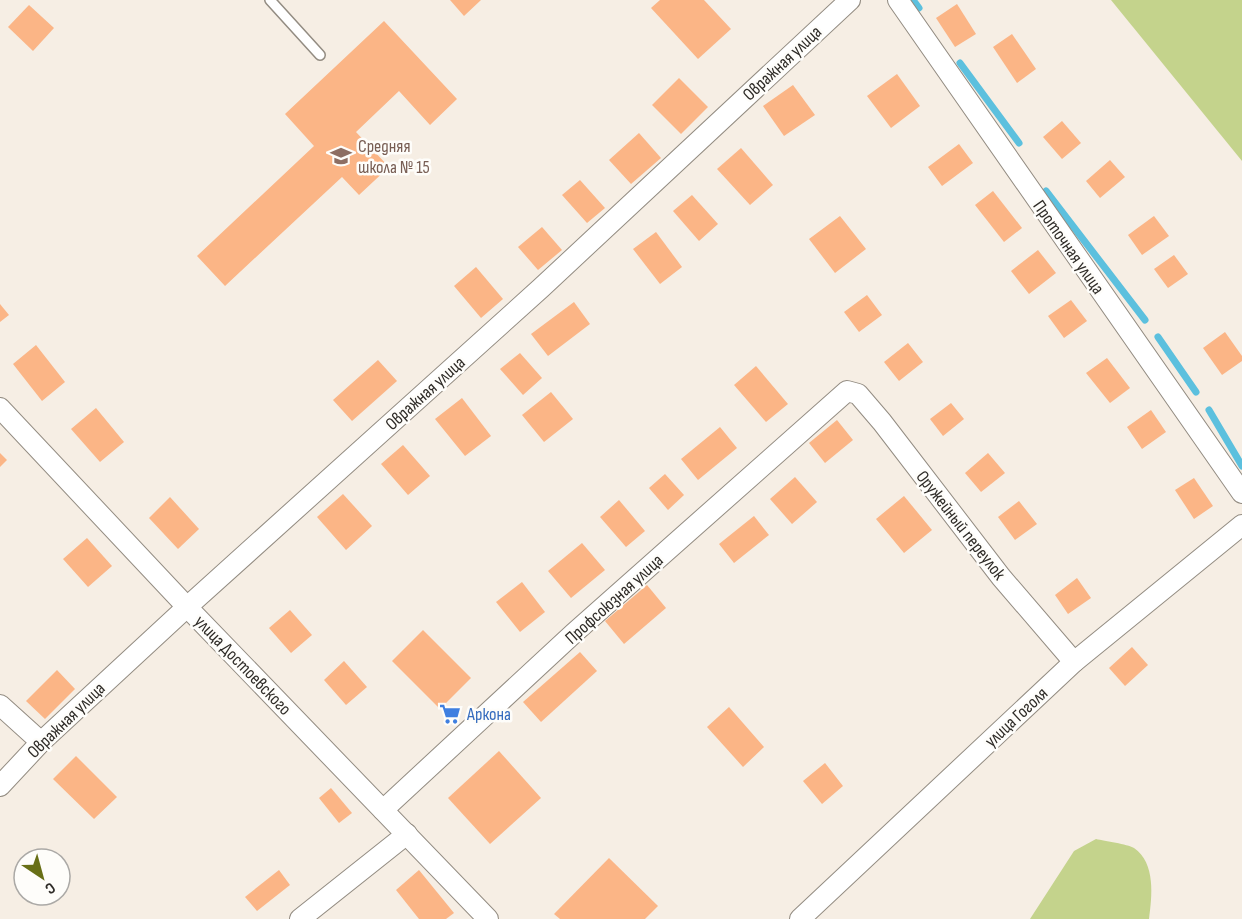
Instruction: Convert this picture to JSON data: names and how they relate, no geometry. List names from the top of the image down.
{
  "streets": {
    "street": [
      "Овражная улица",
      "Проточная улица",
      "Оружейный переулок",
      "Профсоюзная улица",
      "улица Достоевского",
      "улица Гоголя"
    ]
  },
  "crossings": [
    ["Овражная улица", "улица Достоевского"],
    ["Оружейный переулок", "Профсоюзная улица"],
    ["Оружейный переулок", "улица Гоголя"],
    ["Профсоюзная улица", "улица Достоевского"]
  ],
  "places": {
    "school or university": ["Средняя школа № 15"],
    "supermarket": ["Аркона"]
  },
  "north": "bottom right"
}
